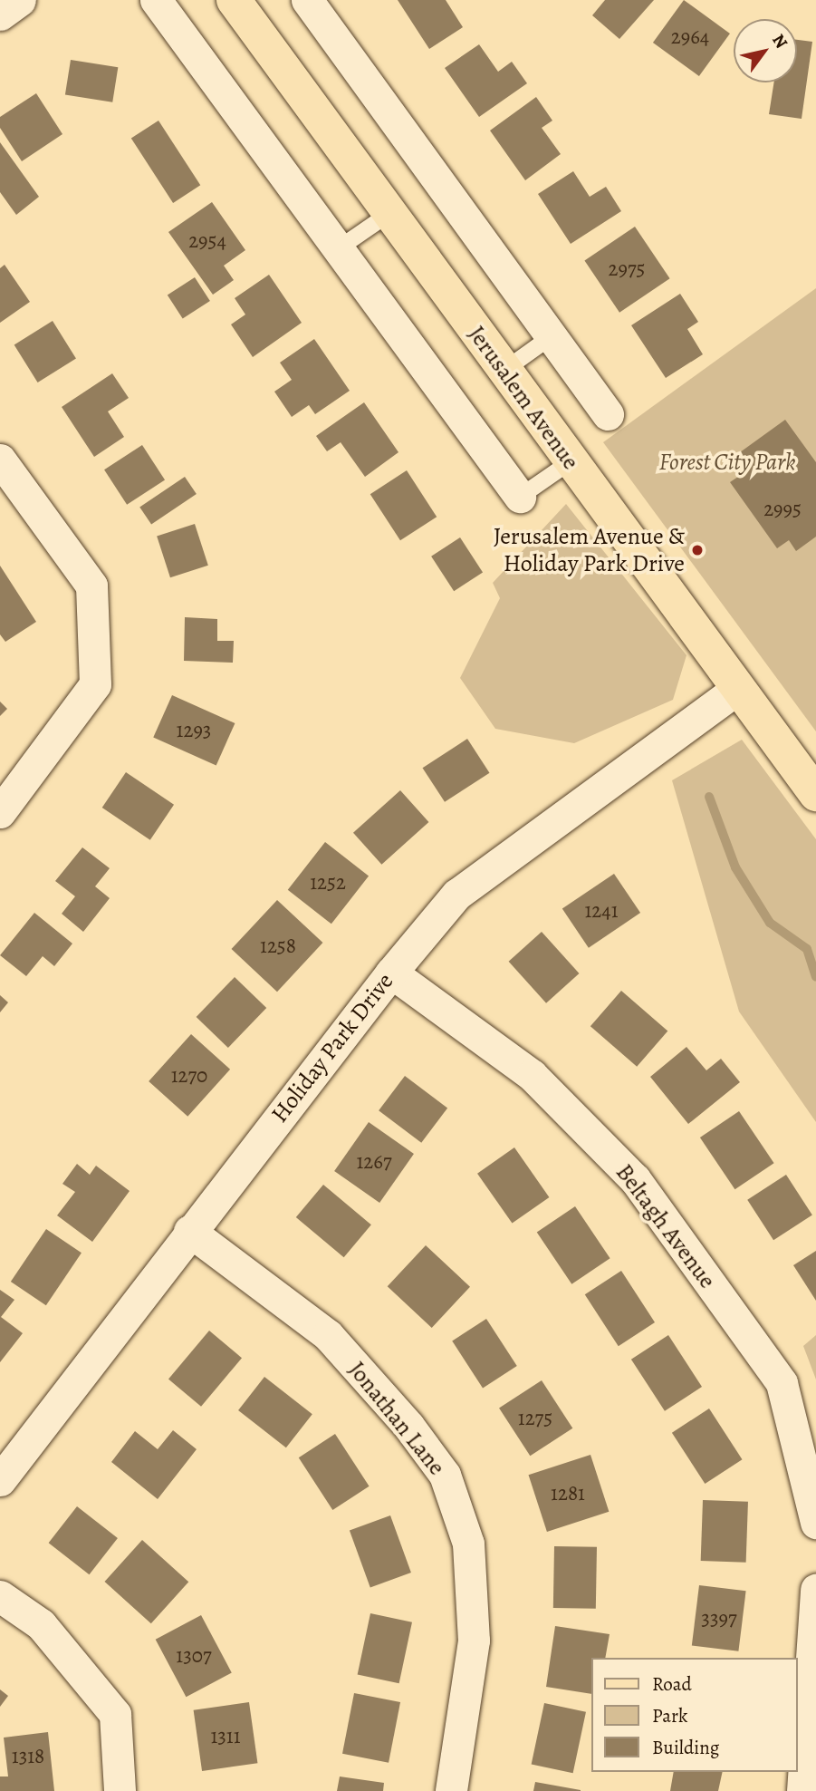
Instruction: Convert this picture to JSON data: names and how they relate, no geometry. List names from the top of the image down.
{
  "streets": {
    "main road": ["Jerusalem Avenue"],
    "street": ["Holiday Park Drive", "Beltagh Avenue", "Jonathan Lane"]
  },
  "crossings": [
    ["Jerusalem Avenue", "Holiday Park Drive"],
    ["Holiday Park Drive", "Beltagh Avenue"],
    ["Holiday Park Drive", "Jonathan Lane"]
  ],
  "parks": ["Forest City Park"],
  "places": ["Jerusalem Avenue & Holiday Park Drive"],
  "house_numbers": [
    "2964",
    "2954",
    "2975",
    "2995",
    "1293",
    "1252",
    "1241",
    "1258",
    "1270",
    "1267",
    "1275",
    "1281",
    "3397",
    "1307",
    "1311",
    "1318"
  ],
  "legend": ["Road", "Park", "Building"],
  "north": "top right"
}
